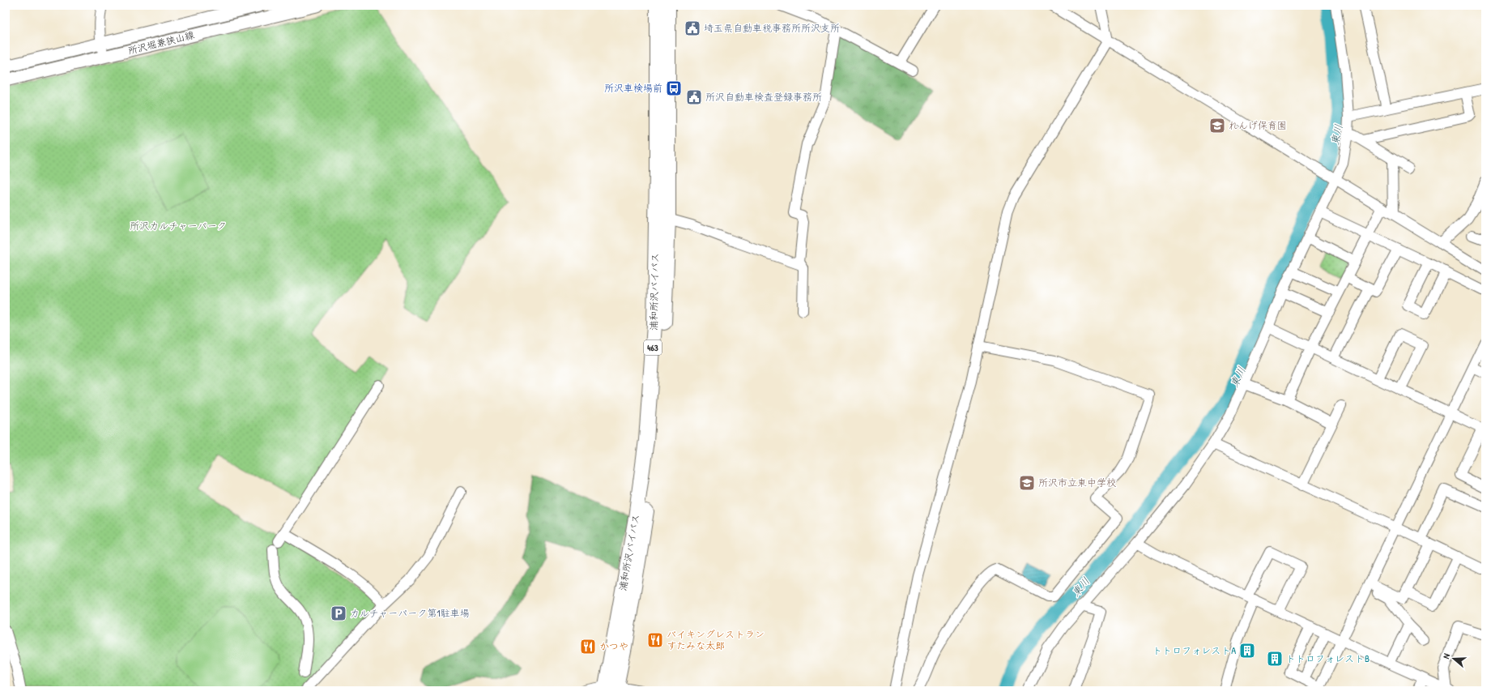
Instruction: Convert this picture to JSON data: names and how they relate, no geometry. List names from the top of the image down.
{
  "streets": {
    "highway": ["浦和所沢バイパス", "463"],
    "main road": ["所沢堀兼狭山線"]
  },
  "water": ["東川"],
  "parks": ["所沢カルチャーパーク"],
  "places": {
    "public building": ["埼玉県自動車税事務所所沢支所", "所沢自動車検査登録事務所"],
    "bus stop": ["所沢車検場前"],
    "school or university": ["れんげ保育園", "所沢市立東中学校"],
    "parking": ["カルチャーパーク第1駐車場"],
    "restaurant": ["バイキングレストラン すたみな太郎", "かつや"],
    "building": ["トトロフォレストA", "トトロフォレストB"]
  },
  "north": "left"
}
